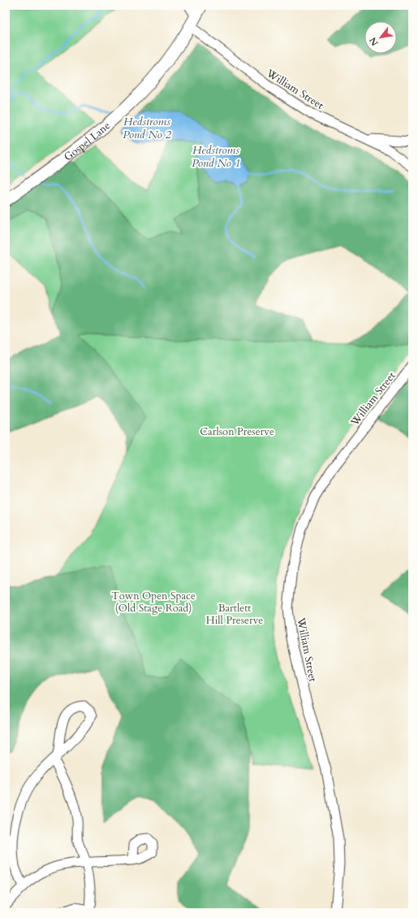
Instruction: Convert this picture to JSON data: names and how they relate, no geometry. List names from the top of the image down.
{
  "streets": {
    "main road": ["Gospel Lane"],
    "street": ["William Street"]
  },
  "crossings": [
    ["William Street", "Gospel Lane"]
  ],
  "water": ["Hedstroms Pond No 2", "Hedstroms Pond No 1"],
  "parks": ["Carlson Preserve", "Town Open Space (Old Stage Road)", "Bartlett Hill Preserve"],
  "north": "bottom left"
}
